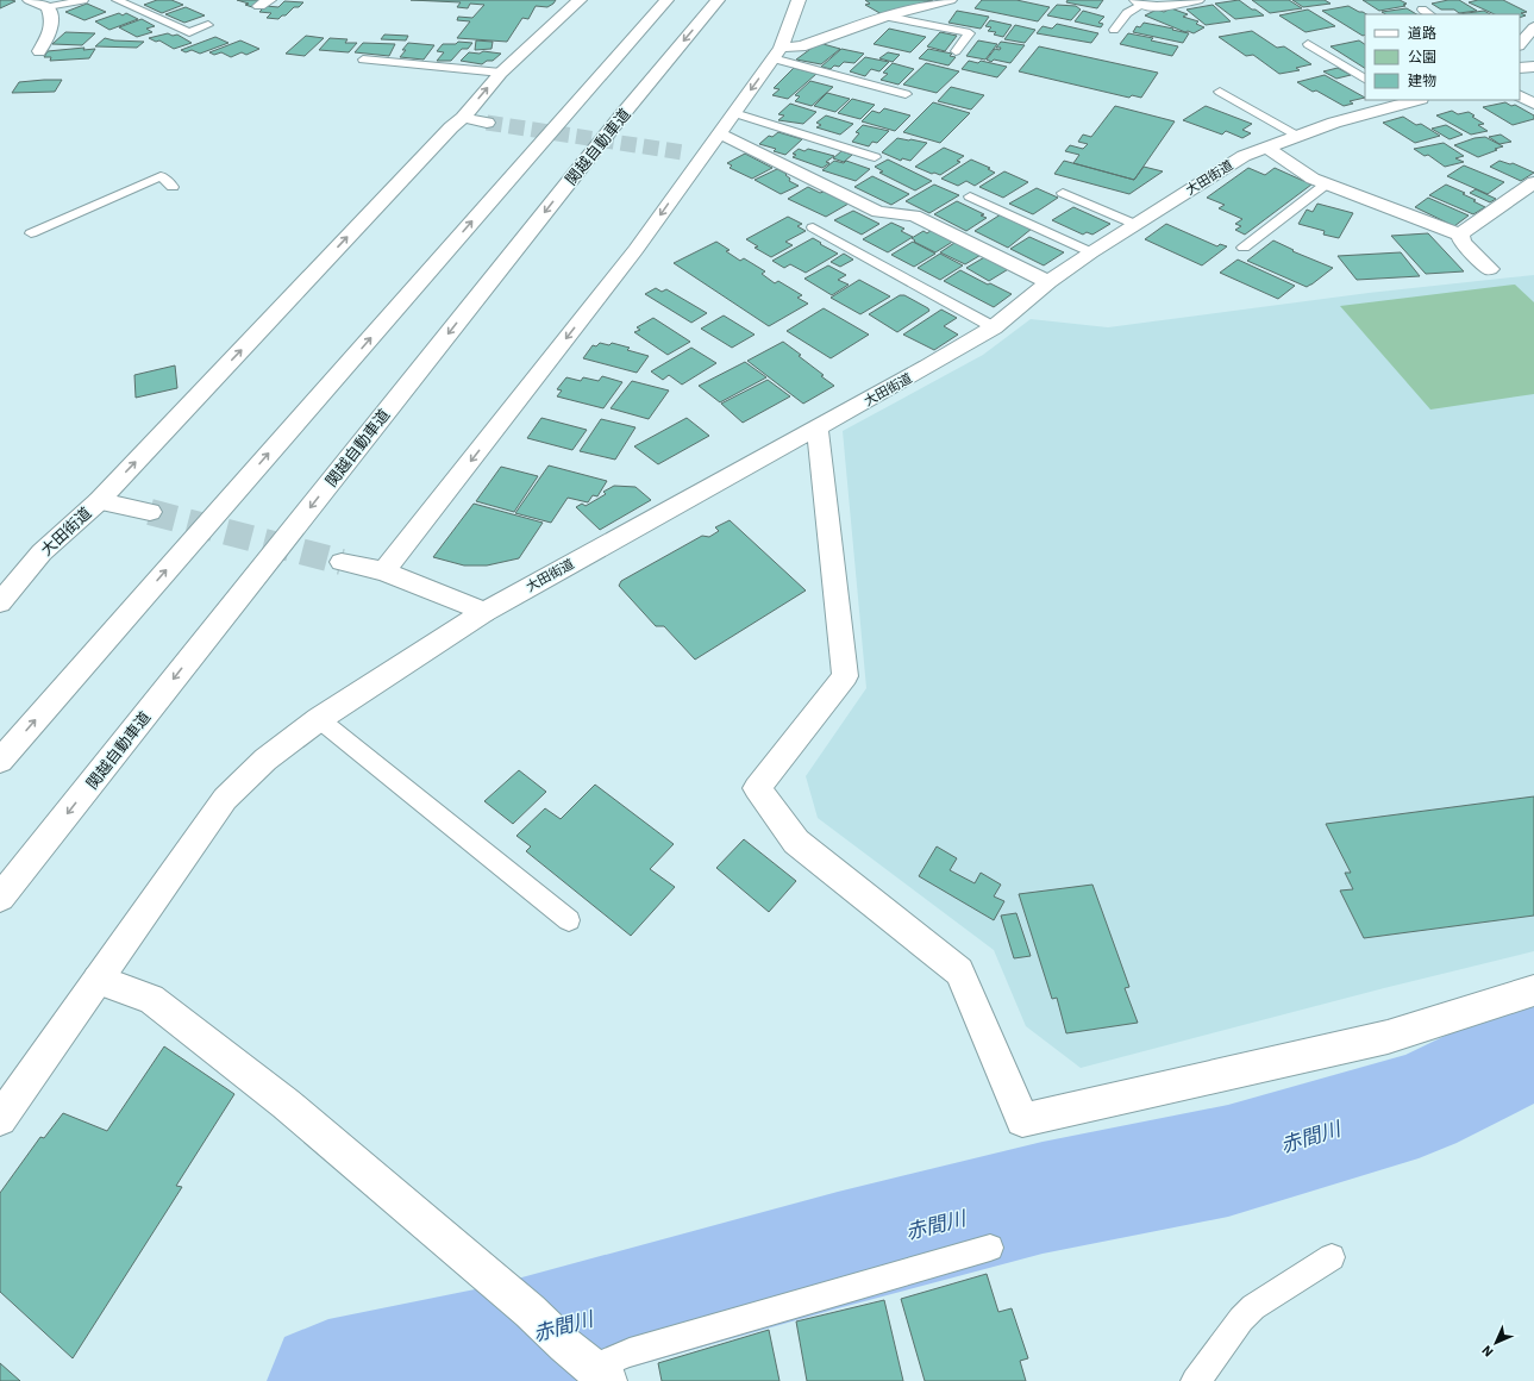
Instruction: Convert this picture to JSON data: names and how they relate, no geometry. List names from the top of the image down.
{
  "streets": {
    "main road": ["関越自動車道", "大田街道"]
  },
  "water": ["赤間川"],
  "legend": ["道路", "公園", "建物"],
  "north": "bottom left"
}
